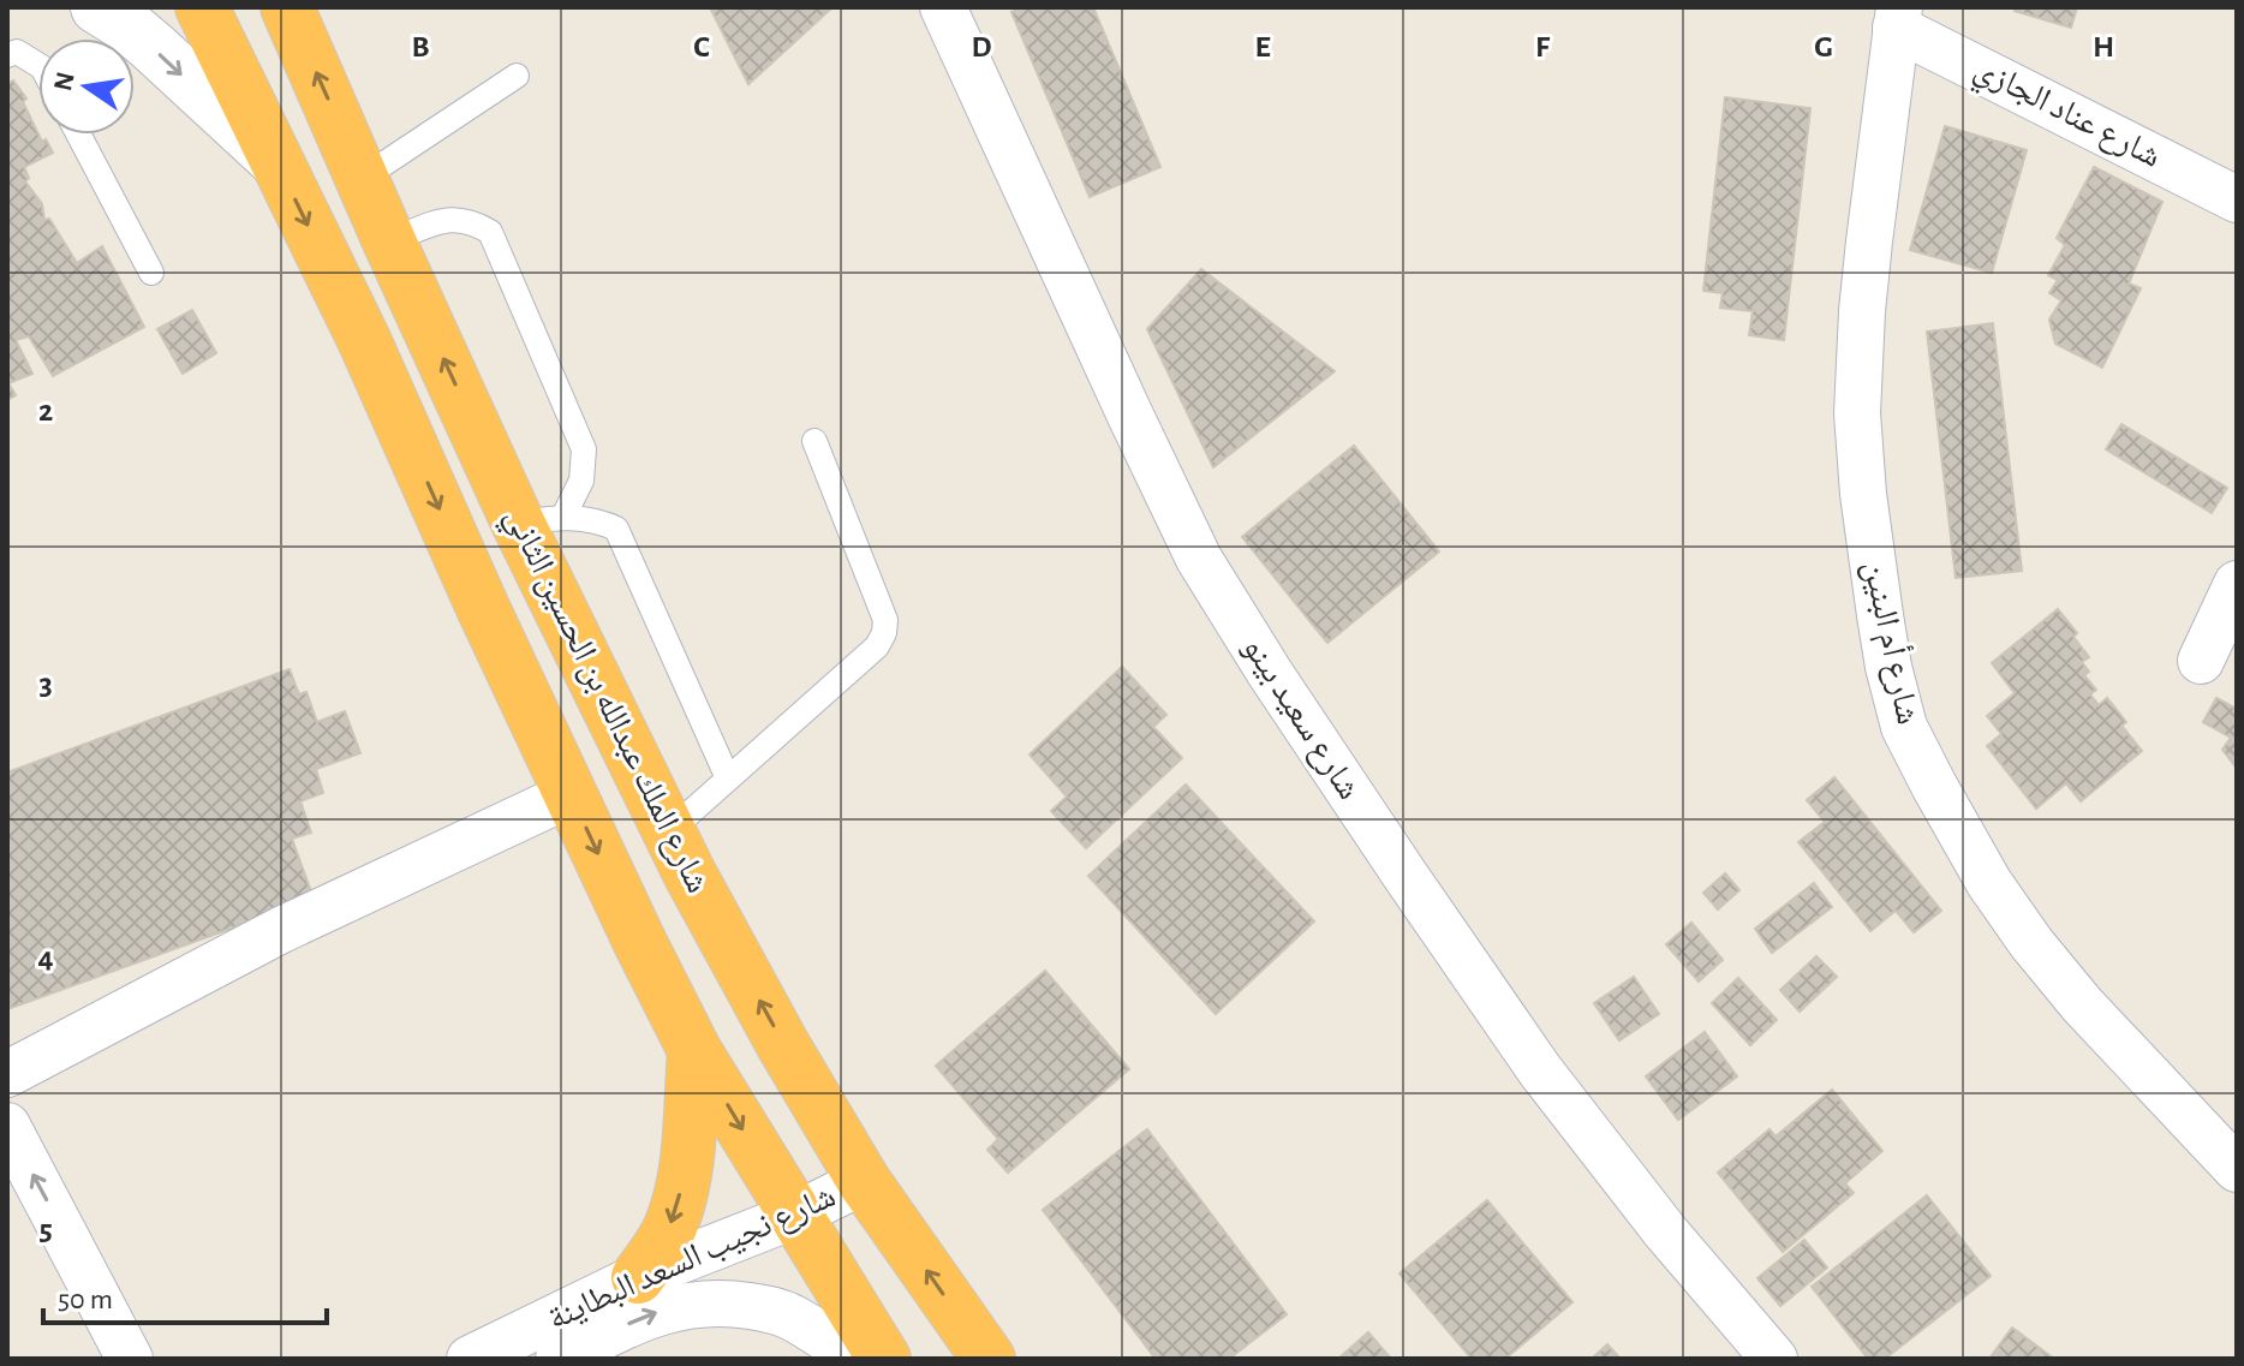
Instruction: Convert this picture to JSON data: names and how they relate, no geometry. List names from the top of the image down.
{
  "streets": {
    "highway": ["شارع الملك عبدالله بن الحسين الثاني"],
    "street": [
      "شارع عناد الجازي",
      "شارع أم البنين",
      "شارع سعيد بينو",
      "شارع نجيب السعد البطاينة"
    ]
  },
  "crossings": [
    ["شارع عناد الجازي", "شارع أم البنين"],
    ["شارع الملك عبدالله بن الحسين الثاني", "شارع نجيب السعد البطاينة"]
  ],
  "scale_bar": "50 m",
  "north": "left",
  "grid": {
    "columns": [
      "B",
      "C",
      "D",
      "E",
      "F",
      "G",
      "H"
    ],
    "rows": [
      "2",
      "3",
      "4",
      "5"
    ]
  }
}
